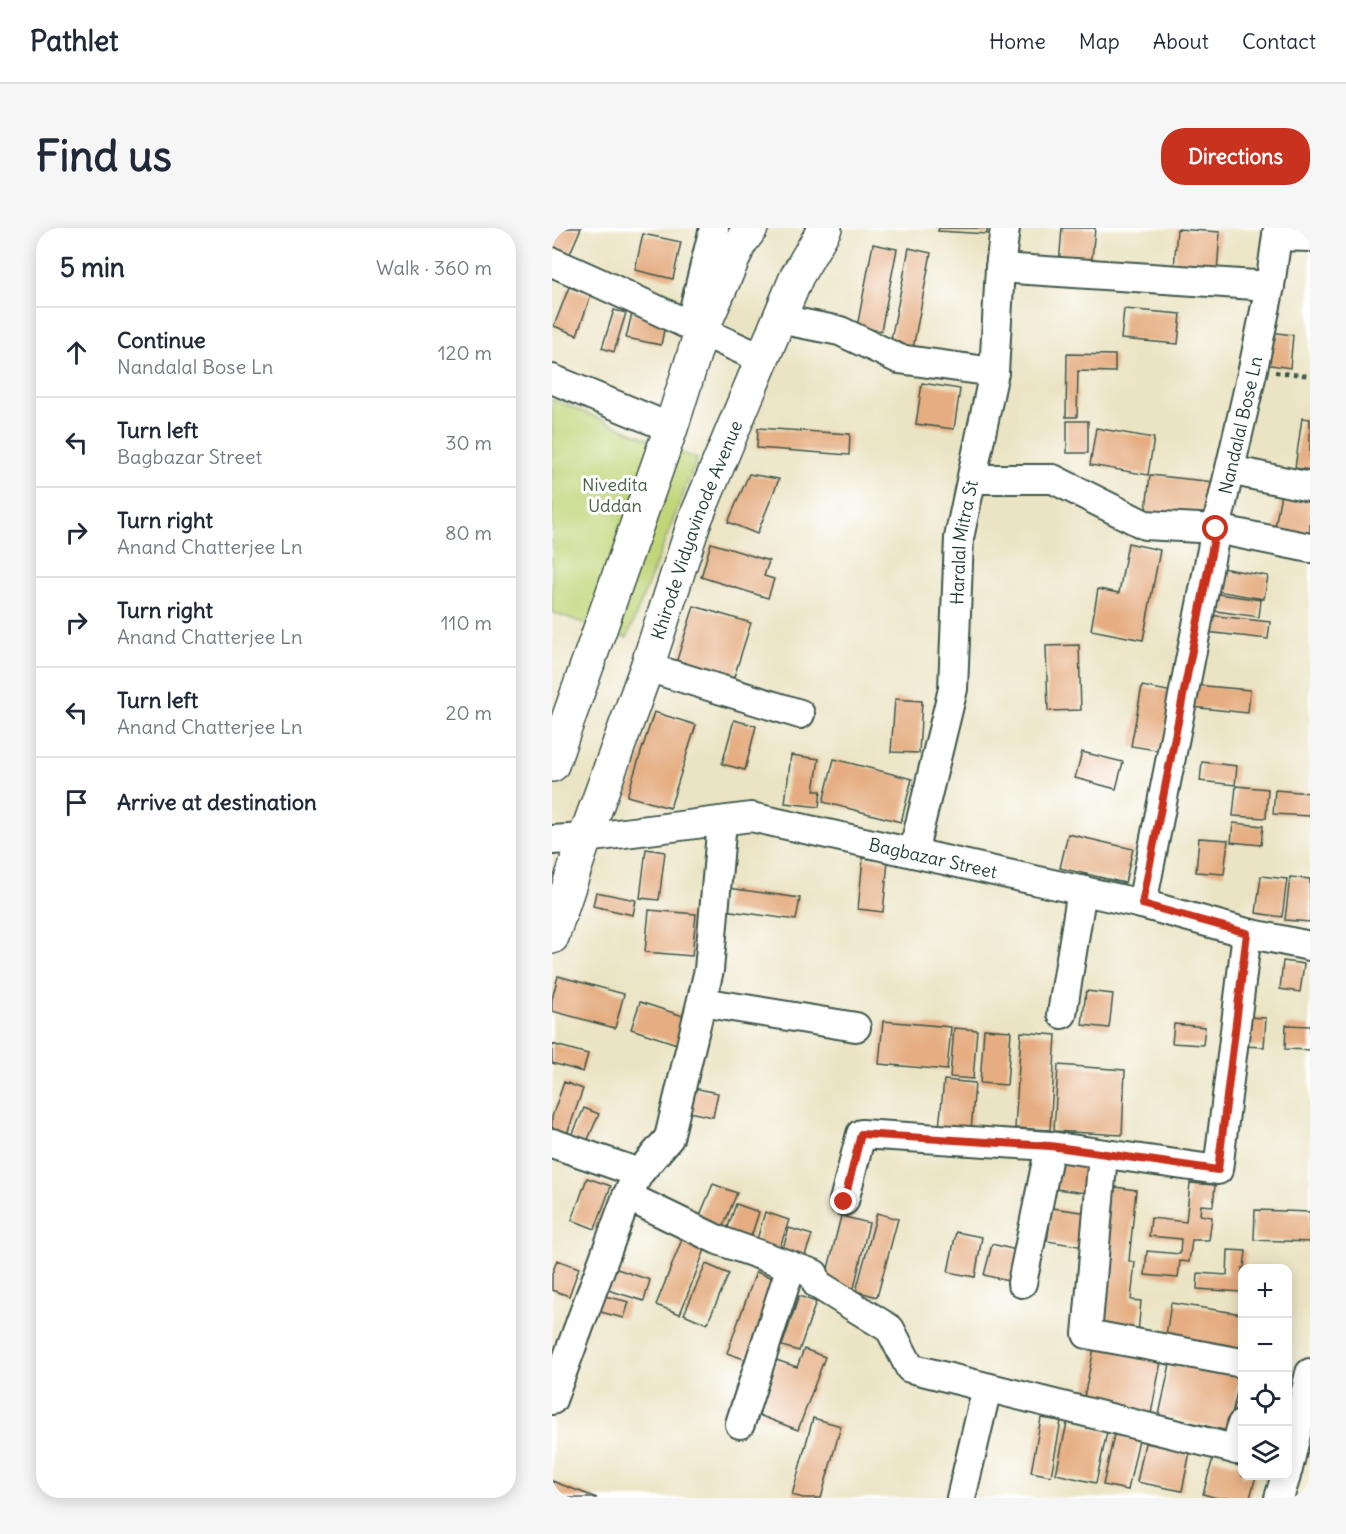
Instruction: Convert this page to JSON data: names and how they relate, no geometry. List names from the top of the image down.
{
  "streets": {
    "main road": ["Khirode Vidyavinode Avenue"],
    "street": ["Nandalal Bose Ln", "Haralal Mitra St", "Bagbazar Street"]
  },
  "crossings": [
    ["Nandalal Bose Ln", "Bagbazar Street"],
    ["Khirode Vidyavinode Avenue", "Bagbazar Street"],
    ["Haralal Mitra St", "Bagbazar Street"]
  ],
  "parks": ["Nivedita Uddan"],
  "page": {
    "header": "Pathlet",
    "nav": [
      "Home",
      "Map",
      "About",
      "Contact"
    ],
    "buttons": "Directions",
    "title": "Find us",
    "heading": ["5 min", "Walk · 360 m"],
    "list": [
      ["Continue", "Nandalal Bose Ln", "120 m"],
      ["Turn left", "Bagbazar Street", "30 m"],
      ["Turn right", "Anand Chatterjee Ln", "80 m"],
      ["Turn right", "Anand Chatterjee Ln", "110 m"],
      ["Turn left", "Anand Chatterjee Ln", "20 m"],
      "Arrive at destination"
    ],
    "map_buttons": ["+", "−"]
  }
}
